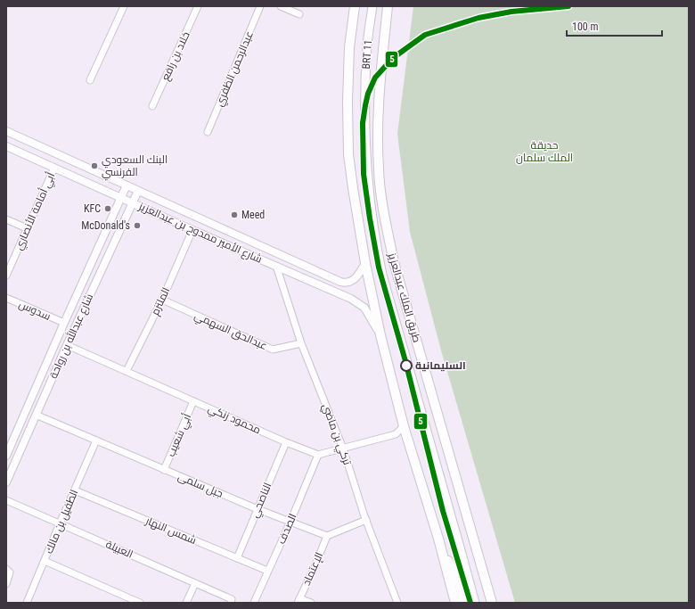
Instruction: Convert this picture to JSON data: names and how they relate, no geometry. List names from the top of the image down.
{
  "streets": {
    "main road": ["BRT 11", "طريق الملك عبدالعزيز"],
    "street": [
      "خلاد بن رافع",
      "عبدالرحمن الظفري",
      "أبي أمامة الأنصاري",
      "شارع الأمير ممدوح بن عبدالعزيز",
      "الملتزم",
      "سدوس",
      "عبدالحق السهمي",
      "شارع عبدالله بن رواحة",
      "محمود زنكي",
      "تركي بن ماضي",
      "أبي شعيب",
      "جبل سلمى",
      "الناصحي",
      "الطفيل بن مالك",
      "الصدف",
      "شمس النهار",
      "العبيلة",
      "الإعتماد"
    ]
  },
  "crossings": [
    ["أبي أمامة الأنصاري", "شارع الأمير ممدوح بن عبدالعزيز"],
    ["شارع الأمير ممدوح بن عبدالعزيز", "الملتزم"],
    ["شارع الأمير ممدوح بن عبدالعزيز", "شارع عبدالله بن رواحة"],
    ["شارع الأمير ممدوح بن عبدالعزيز", "تركي بن ماضي"],
    ["الملتزم", "عبدالحق السهمي"],
    ["الملتزم", "محمود زنكي"],
    ["سدوس", "شارع عبدالله بن رواحة"],
    ["عبدالحق السهمي", "تركي بن ماضي"],
    ["شارع عبدالله بن رواحة", "محمود زنكي"],
    ["شارع عبدالله بن رواحة", "جبل سلمى"],
    ["محمود زنكي", "أبي شعيب"],
    ["محمود زنكي", "الناصحي"],
    ["محمود زنكي", "الصدف"],
    ["أبي شعيب", "جبل سلمى"],
    ["جبل سلمى", "الناصحي"],
    ["جبل سلمى", "الطفيل بن مالك"],
    ["جبل سلمى", "الصدف"],
    ["جبل سلمى", "الإعتماد"],
    ["الناصحي", "شمس النهار"],
    ["الطفيل بن مالك", "شمس النهار"],
    ["الطفيل بن مالك", "العبيلة"],
    ["الصدف", "شمس النهار"]
  ],
  "parks": ["حديقة الملك سلمان"],
  "places": [
    "البنك السعودي الفرنسي",
    "KFC",
    "Meed",
    "McDonald's",
    "السليمانية"
  ],
  "lines": ["transit line 5"],
  "scale_bar": "100 m"
}
